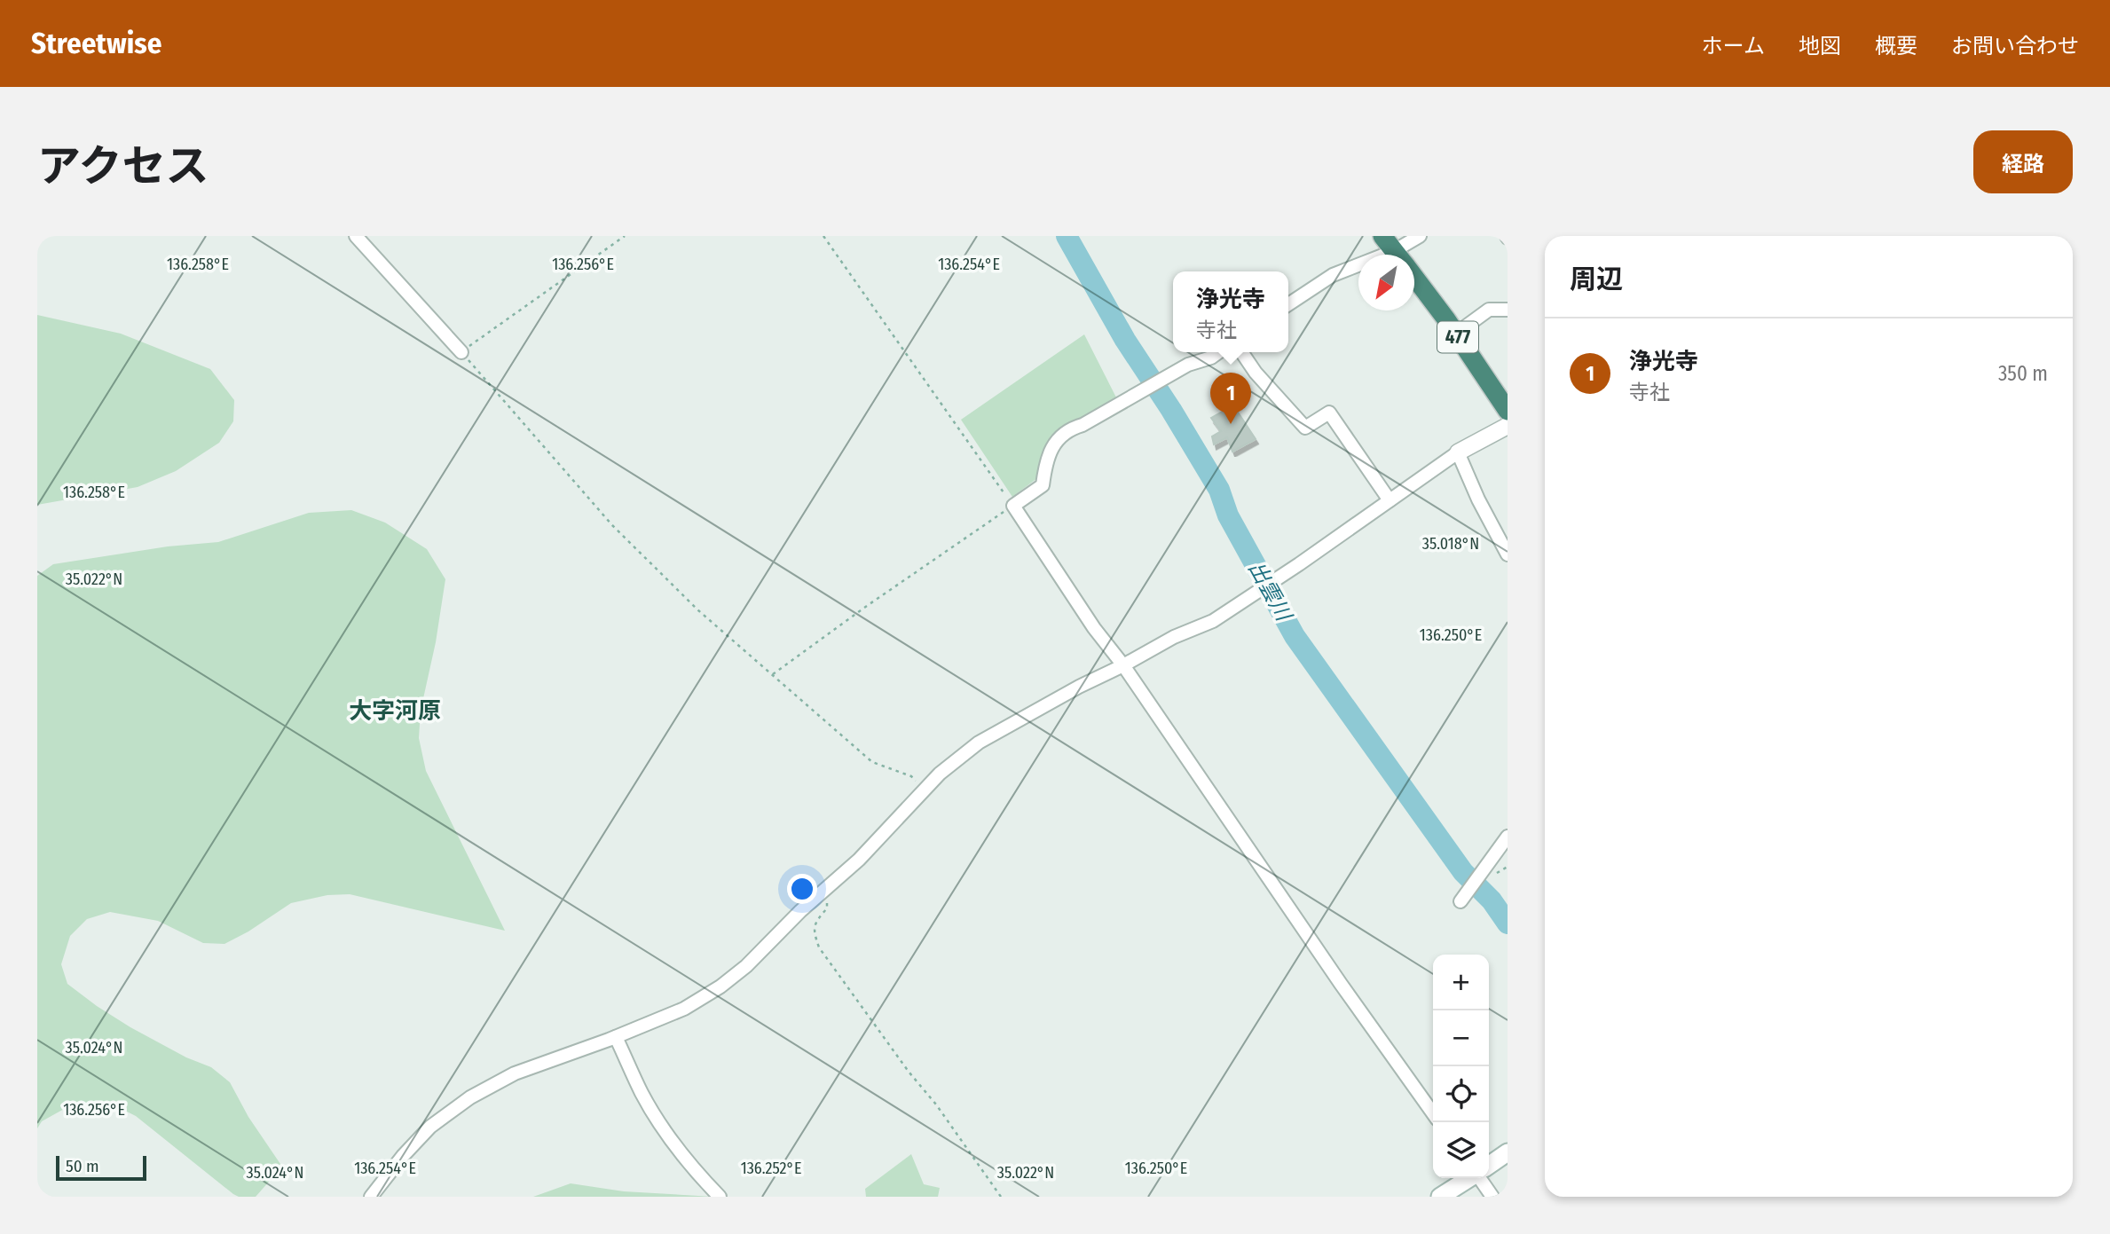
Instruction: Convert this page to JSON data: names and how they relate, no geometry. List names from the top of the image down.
{
  "streets": {
    "highway": ["477"]
  },
  "districts": ["大字河原"],
  "water": ["出雲川"],
  "scale_bar": "50 m",
  "north": "bottom left",
  "page": {
    "header": "Streetwise",
    "nav": [
      "ホーム",
      "地図",
      "概要",
      "お問い合わせ"
    ],
    "title": "アクセス",
    "buttons": "経路",
    "heading": "周辺",
    "popup": ["浄光寺", "寺社"],
    "list": [
      {
        "mark": "1",
        "name": "浄光寺",
        "note": "寺社",
        "value": "350 m"
      }
    ],
    "pins": "1",
    "map_buttons": ["+", "−"],
    "scale": "50 m"
  },
  "coordinates": [
    "136.258°E",
    "136.256°E",
    "136.254°E",
    "35.018°N",
    "35.022°N",
    "136.250°E",
    "35.024°N",
    "136.252°E"
  ]
}
